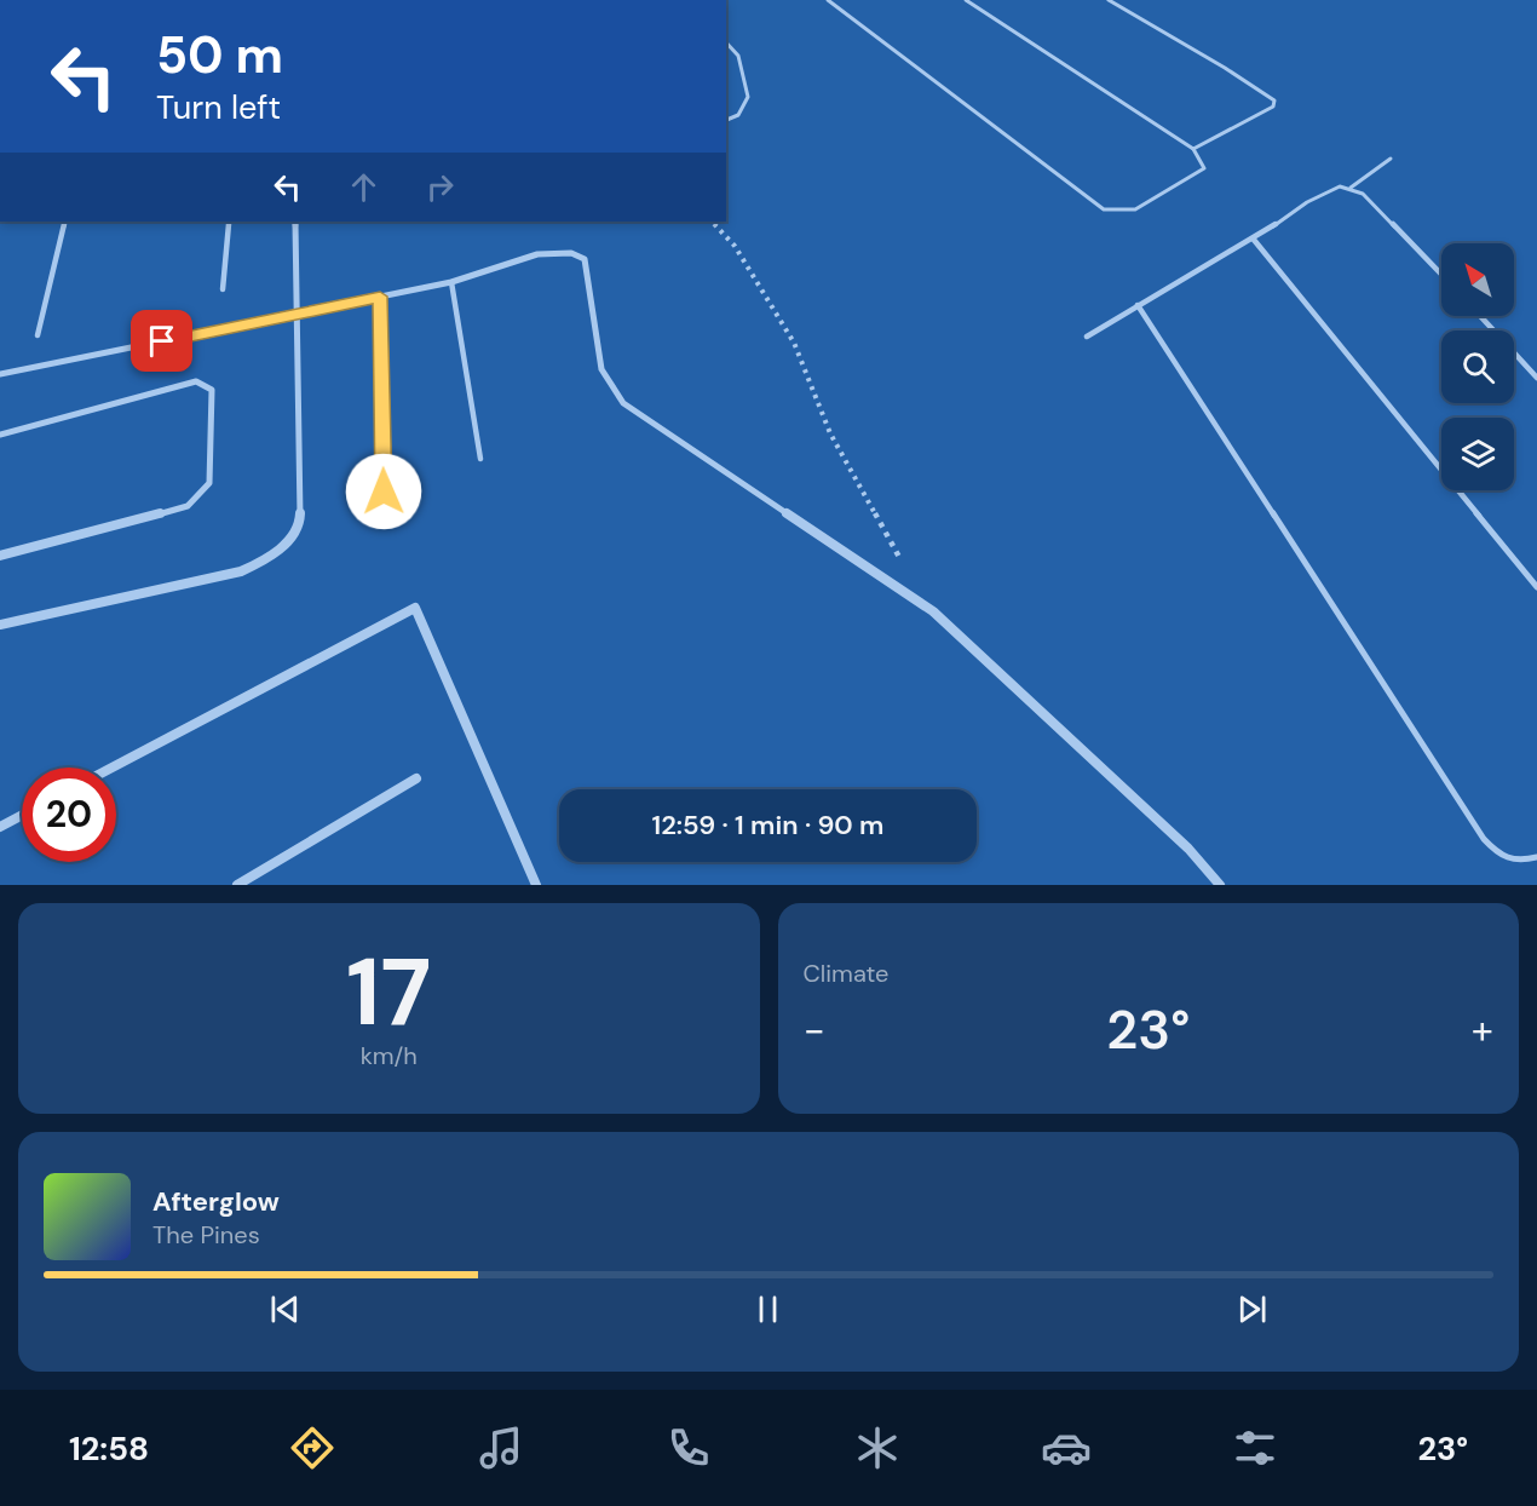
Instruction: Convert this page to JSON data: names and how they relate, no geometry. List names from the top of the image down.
{
  "north": "top left",
  "page": {
    "turn": ["50 m", "Turn left"],
    "limit": "20",
    "trip": "12:59 · 1 min · 90 m",
    "tile": [
      ["17", "km/h"],
      "Climate"
    ],
    "heat": ["−", "23°", "+"],
    "song": ["Afterglow", "The Pines"],
    "tabs": ["12:58", "23°"]
  }
}
